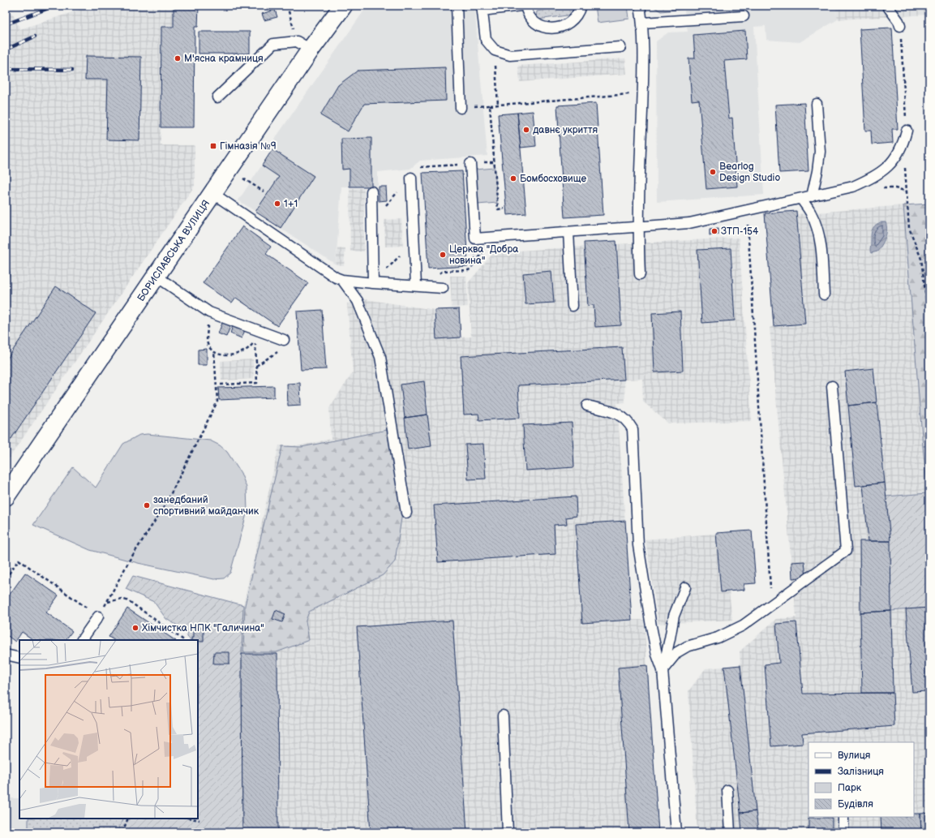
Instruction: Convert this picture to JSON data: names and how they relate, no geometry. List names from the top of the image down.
{
  "streets": {
    "street": ["БОРИСЛАВСЬКА ВУЛИЦЯ"]
  },
  "places": {
    "other": [
      "М'ясна крамниця",
      "давнє укриття",
      "Bearlog Design Studio",
      "Бомбосховище",
      "1+1",
      "ЗТП-154",
      "Церква \"Добра новина\"",
      "занедбаний спортивний майданчик",
      "Хімчистка НПК \"Галичина\""
    ],
    "transit": ["Гімназія №9"]
  },
  "legend": [
    "Вулиця",
    "Залізниця",
    "Парк",
    "Будівля"
  ]
}
